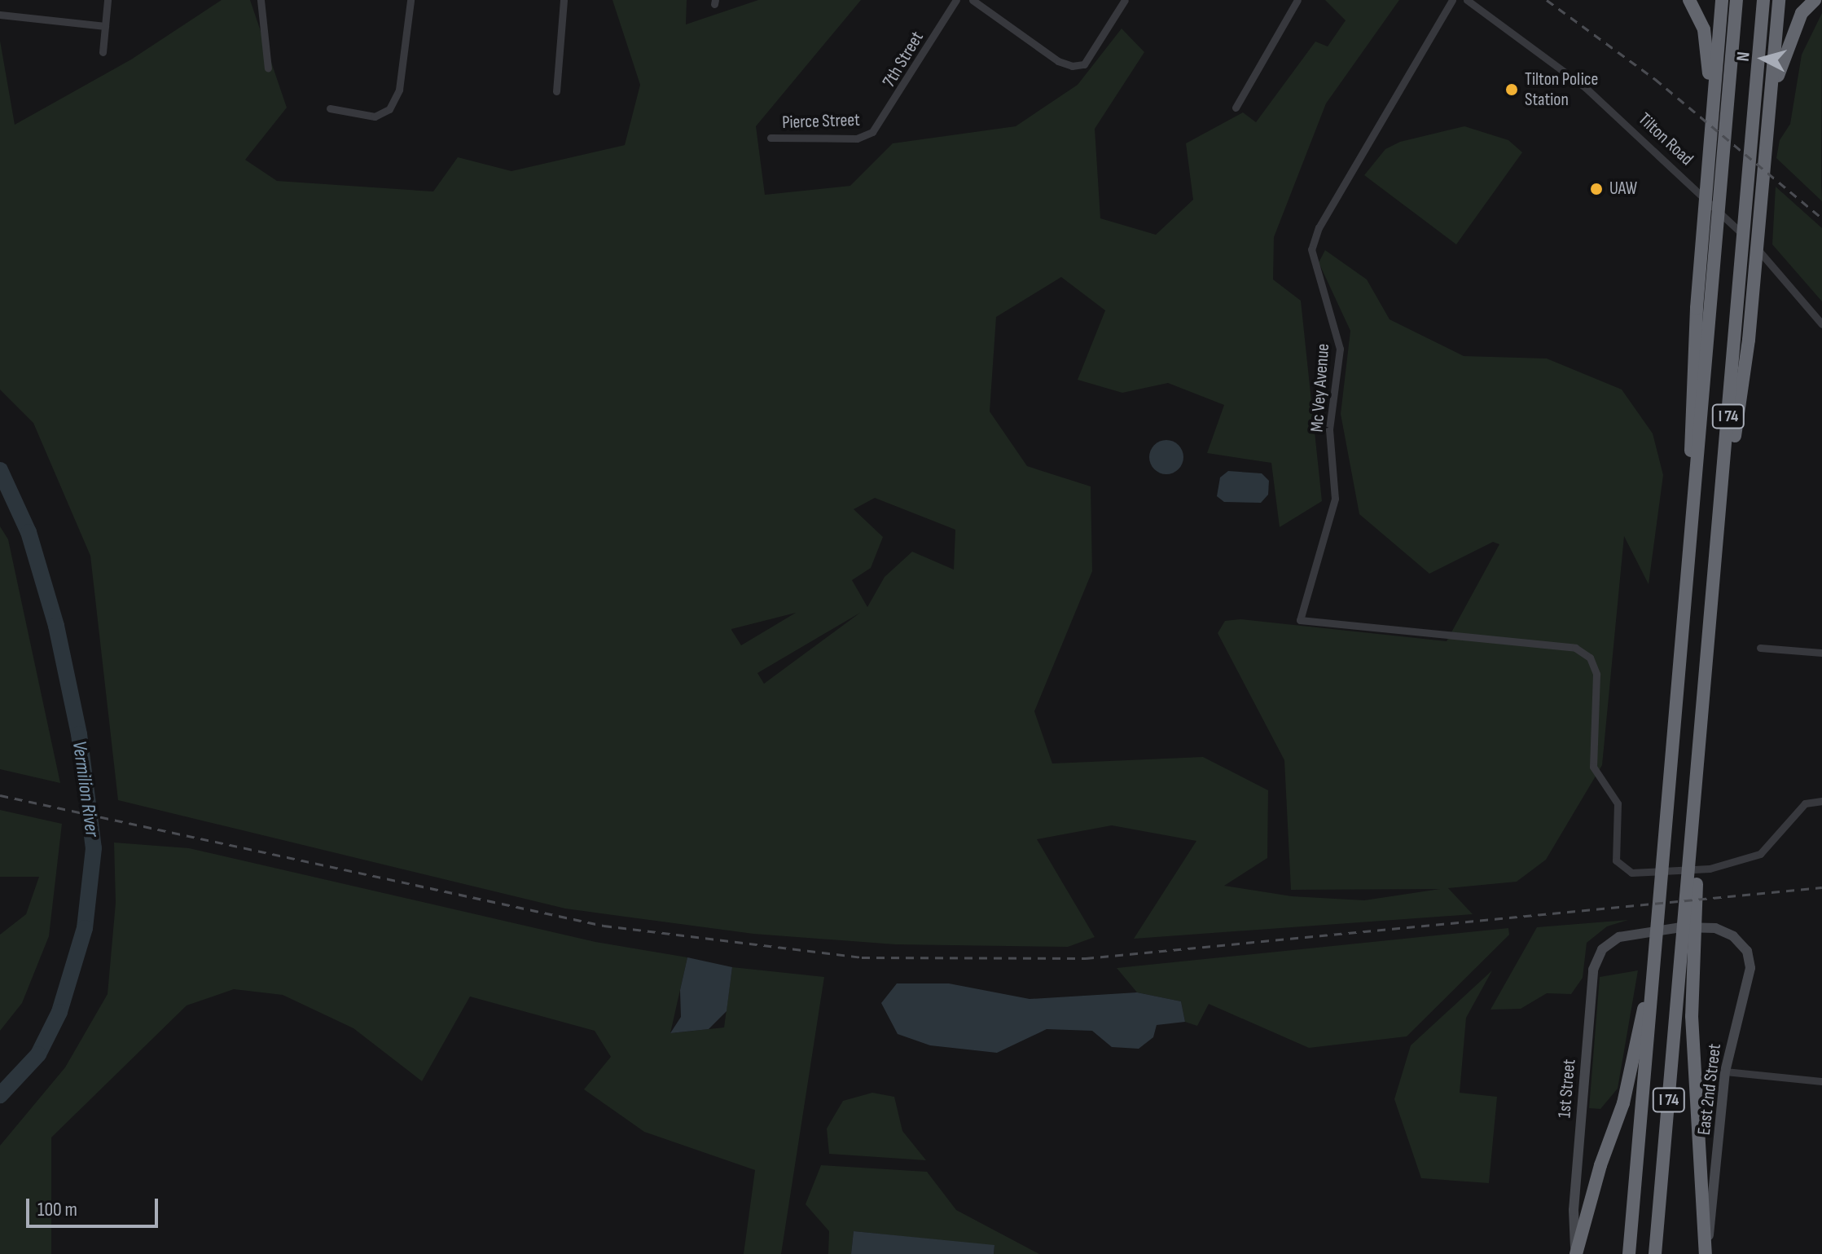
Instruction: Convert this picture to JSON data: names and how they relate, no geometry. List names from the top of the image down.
{
  "streets": {
    "highway": ["I 74"],
    "street": [
      "7th Street",
      "Pierce Street",
      "Tilton Road",
      "Mc Vey Avenue",
      "1st Street",
      "East 2nd Street"
    ]
  },
  "crossings": [
    ["7th Street", "Pierce Street"],
    ["1st Street", "East 2nd Street"]
  ],
  "water": ["Vermilion River"],
  "places": ["Tilton Police Station", "UAW"],
  "scale_bar": "100 m",
  "north": "left"
}
